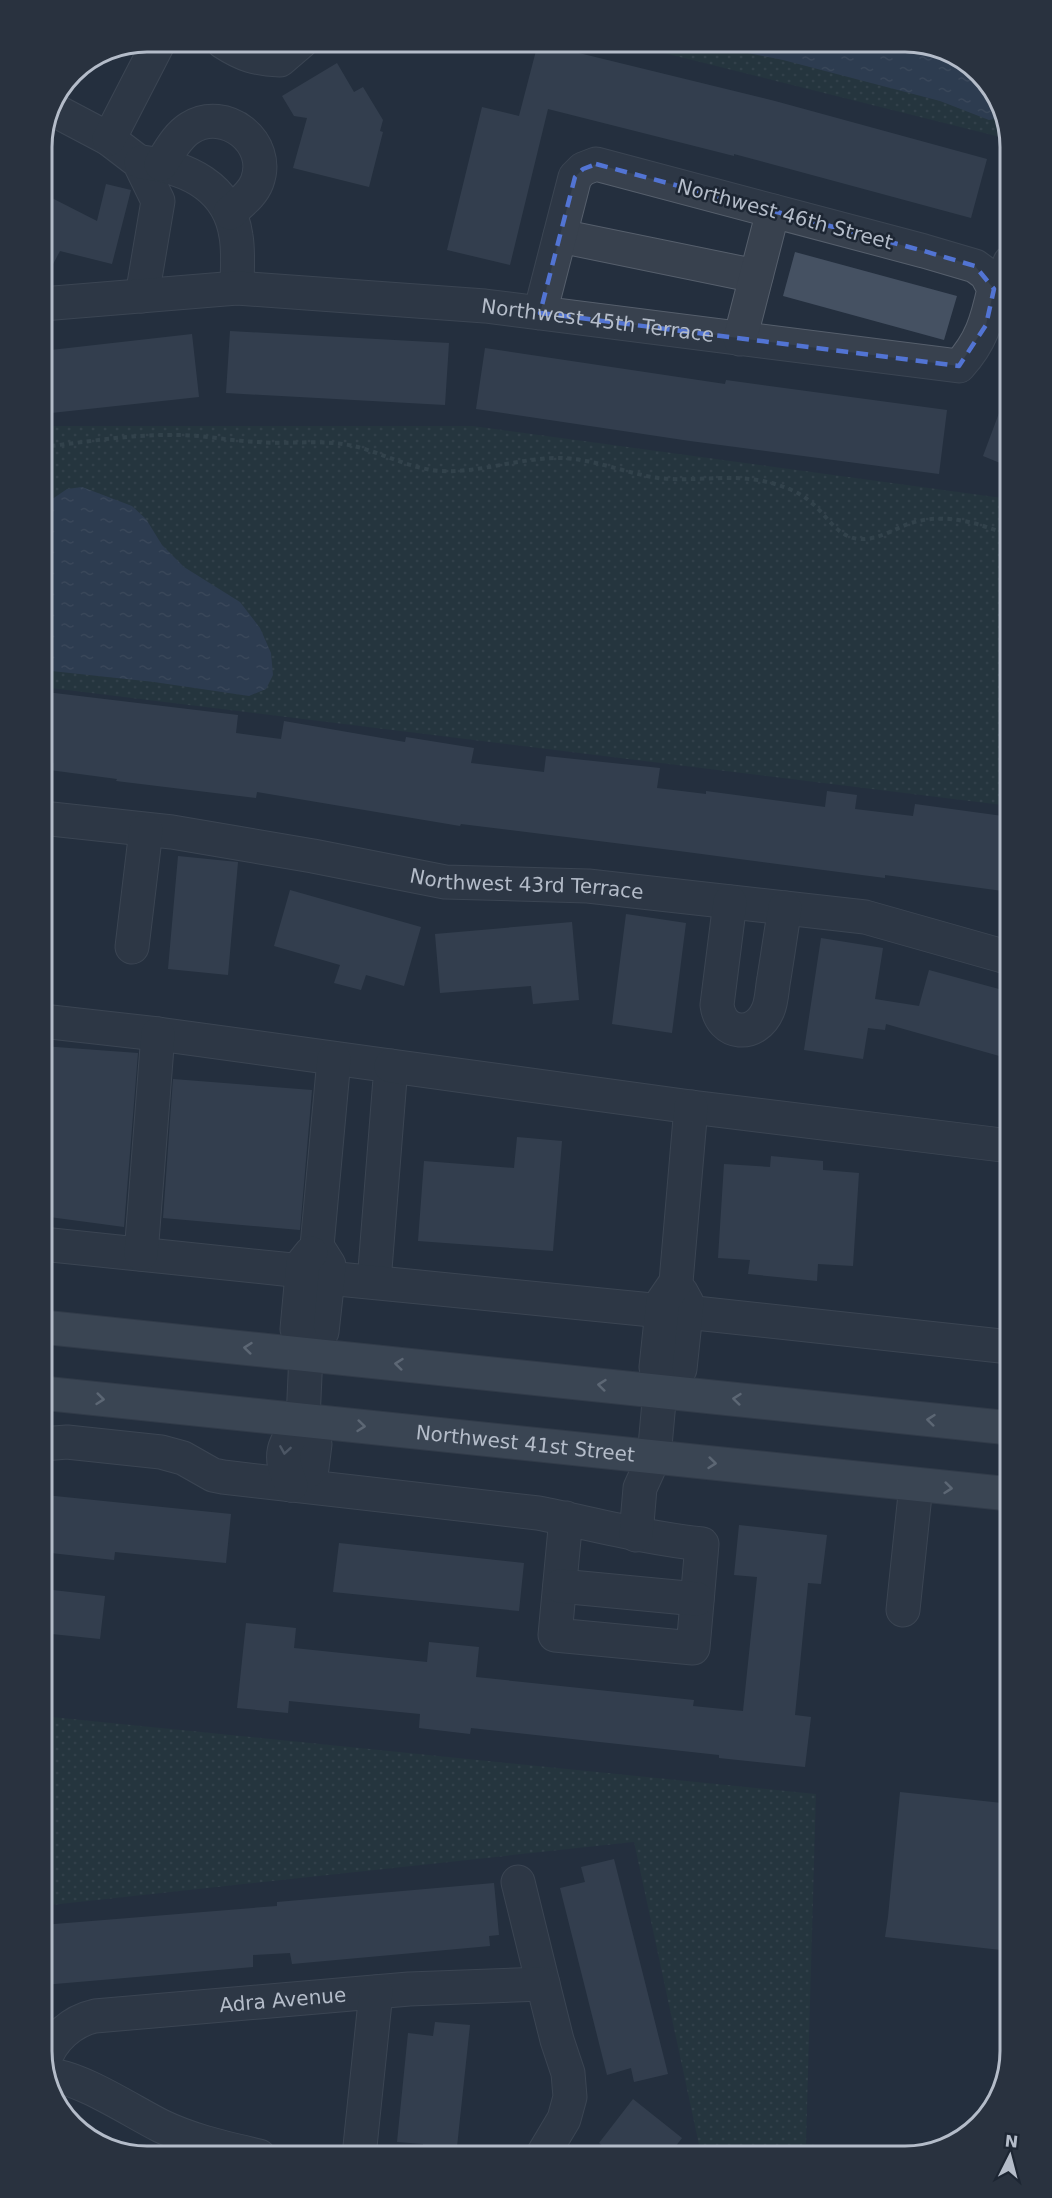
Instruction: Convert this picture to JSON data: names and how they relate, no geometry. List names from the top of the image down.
{
  "streets": {
    "main road": ["Northwest 41st Street"],
    "street": [
      "Northwest 46th Street",
      "Northwest 45th Terrace",
      "Northwest 43rd Terrace",
      "Adra Avenue"
    ]
  },
  "crossings": [
    ["Northwest 46th Street", "Northwest 45th Terrace"]
  ],
  "north": "top"
}
